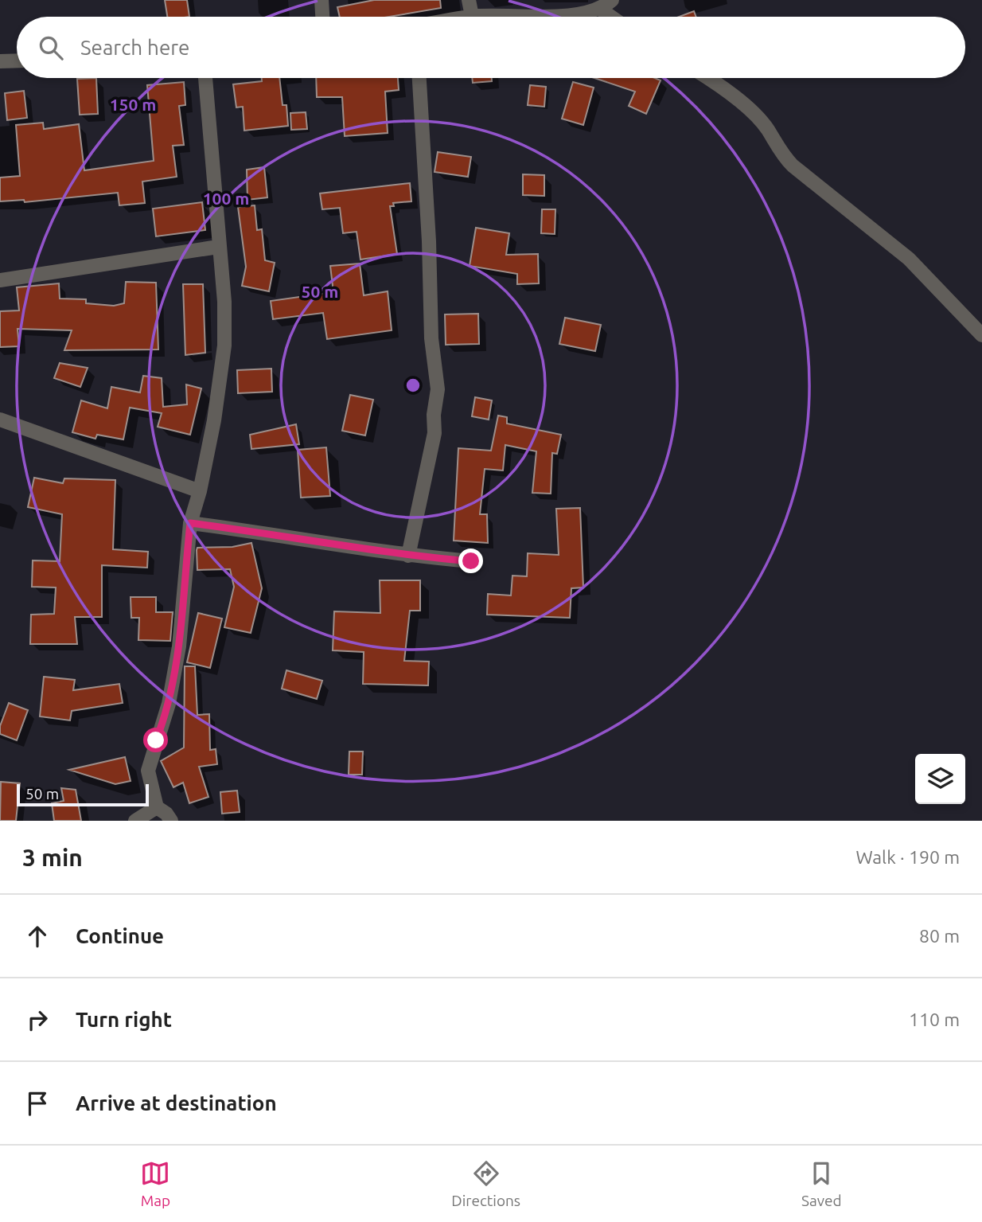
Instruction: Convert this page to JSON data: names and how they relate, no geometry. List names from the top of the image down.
{
  "scale_bar": "50 m",
  "page": {
    "search": "Search here",
    "scale": "50 m",
    "heading": ["3 min", "Walk · 190 m"],
    "list": [
      ["Continue", "80 m"],
      ["Turn right", "110 m"],
      "Arrive at destination"
    ],
    "nav": ["Map", "Directions", "Saved"]
  },
  "rings": ["150 m", "100 m", "50 m"]
}
